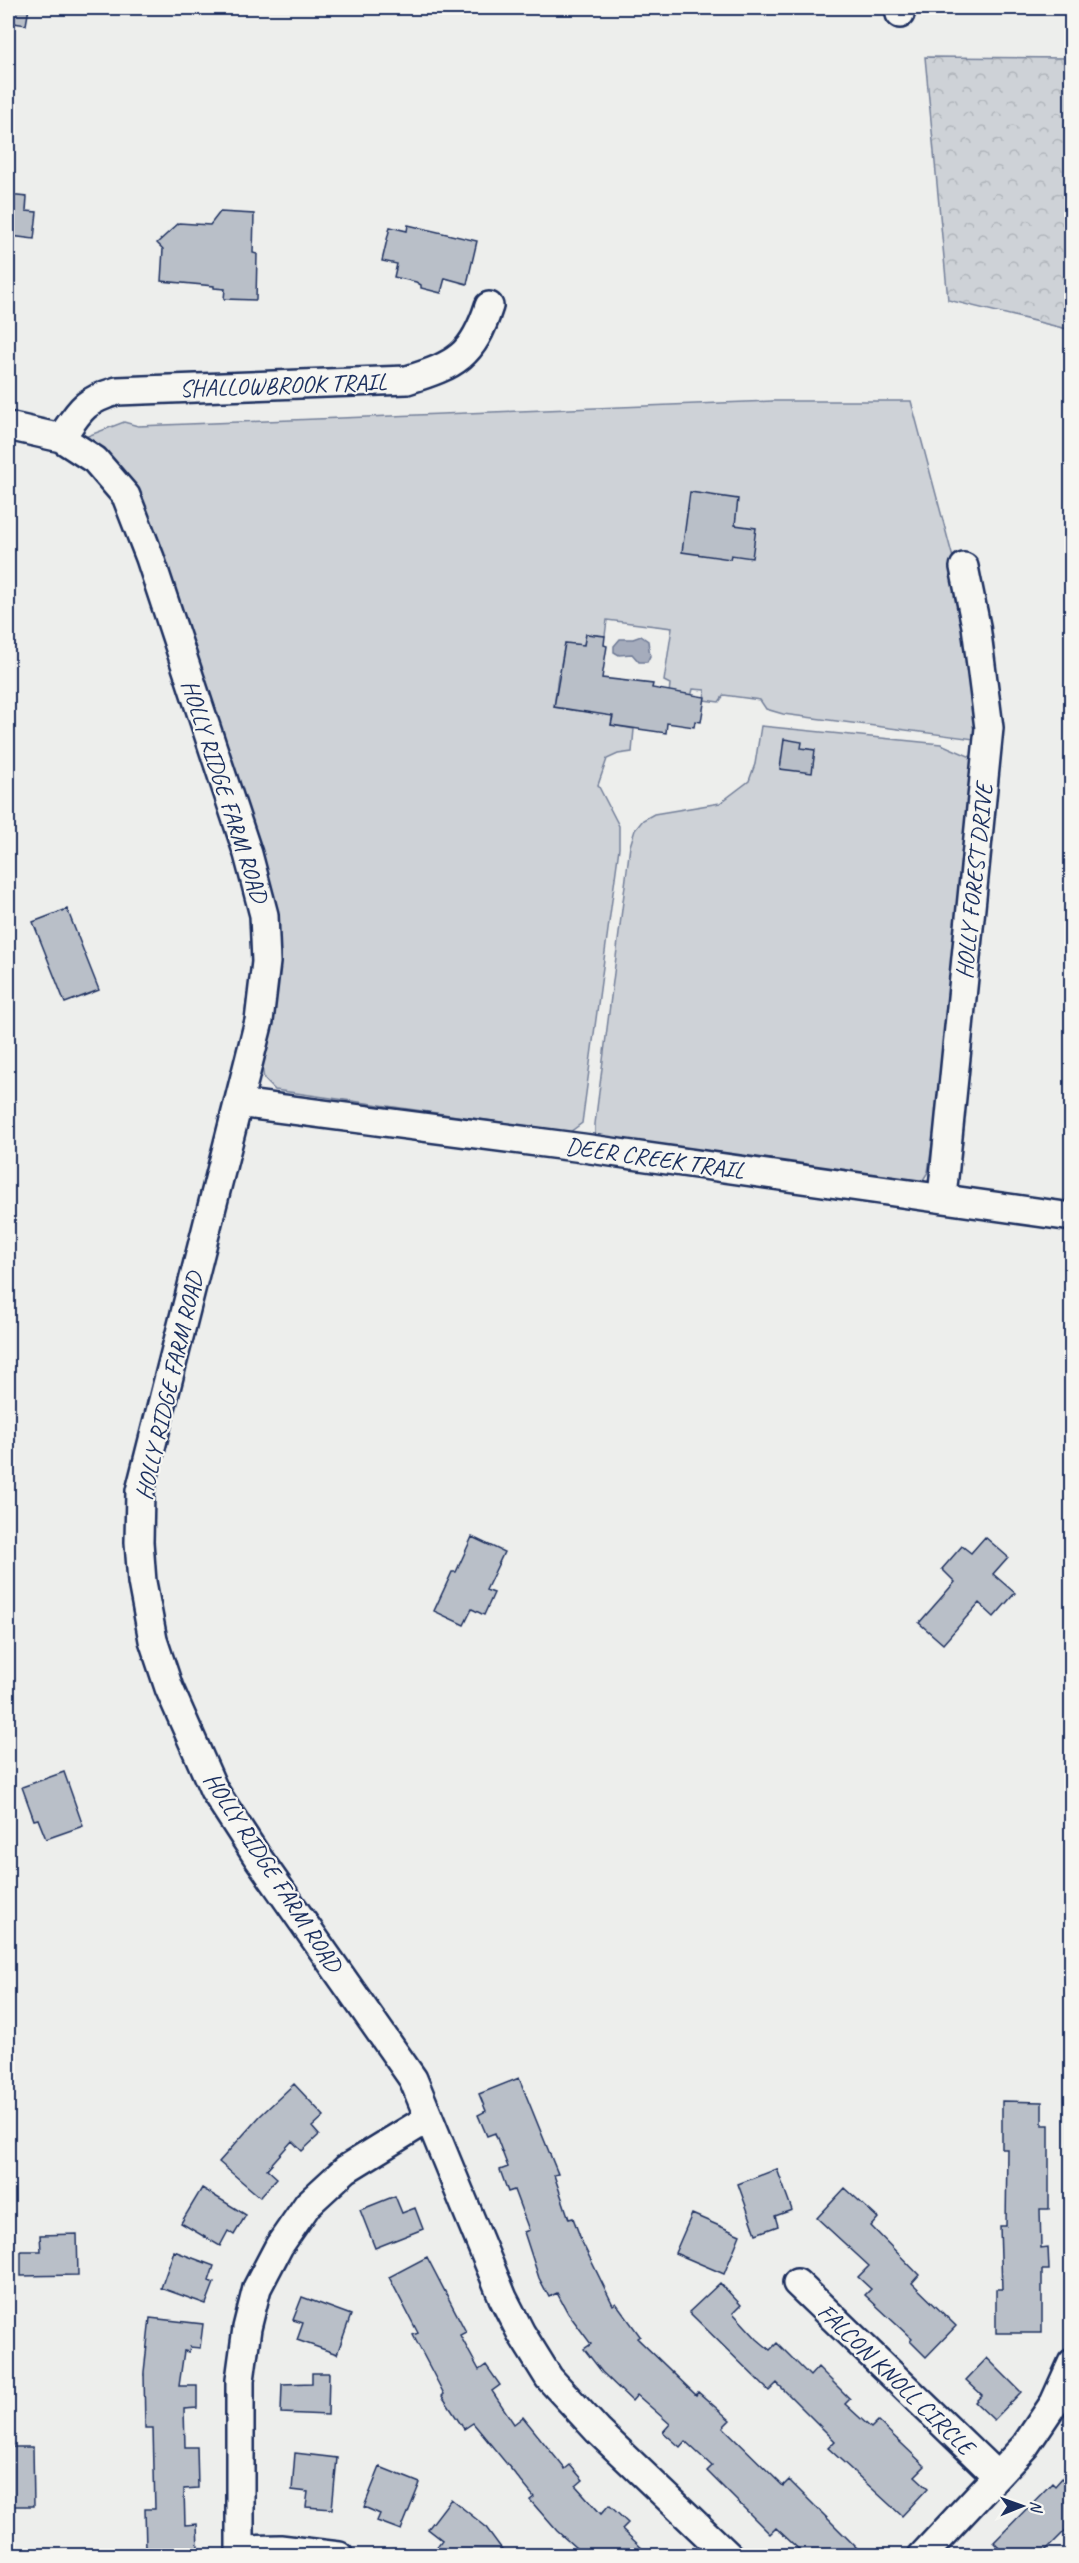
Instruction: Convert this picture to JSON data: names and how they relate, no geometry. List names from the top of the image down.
{
  "streets": {
    "street": [
      "SHALLOWBROOK TRAIL",
      "HOLLY RIDGE FARM ROAD",
      "HOLLY FOREST DRIVE",
      "DEER CREEK TRAIL",
      "FALCON KNOLL CIRCLE"
    ]
  },
  "crossings": [
    ["SHALLOWBROOK TRAIL", "HOLLY RIDGE FARM ROAD"],
    ["HOLLY RIDGE FARM ROAD", "DEER CREEK TRAIL"],
    ["HOLLY FOREST DRIVE", "DEER CREEK TRAIL"]
  ],
  "north": "right"
}
